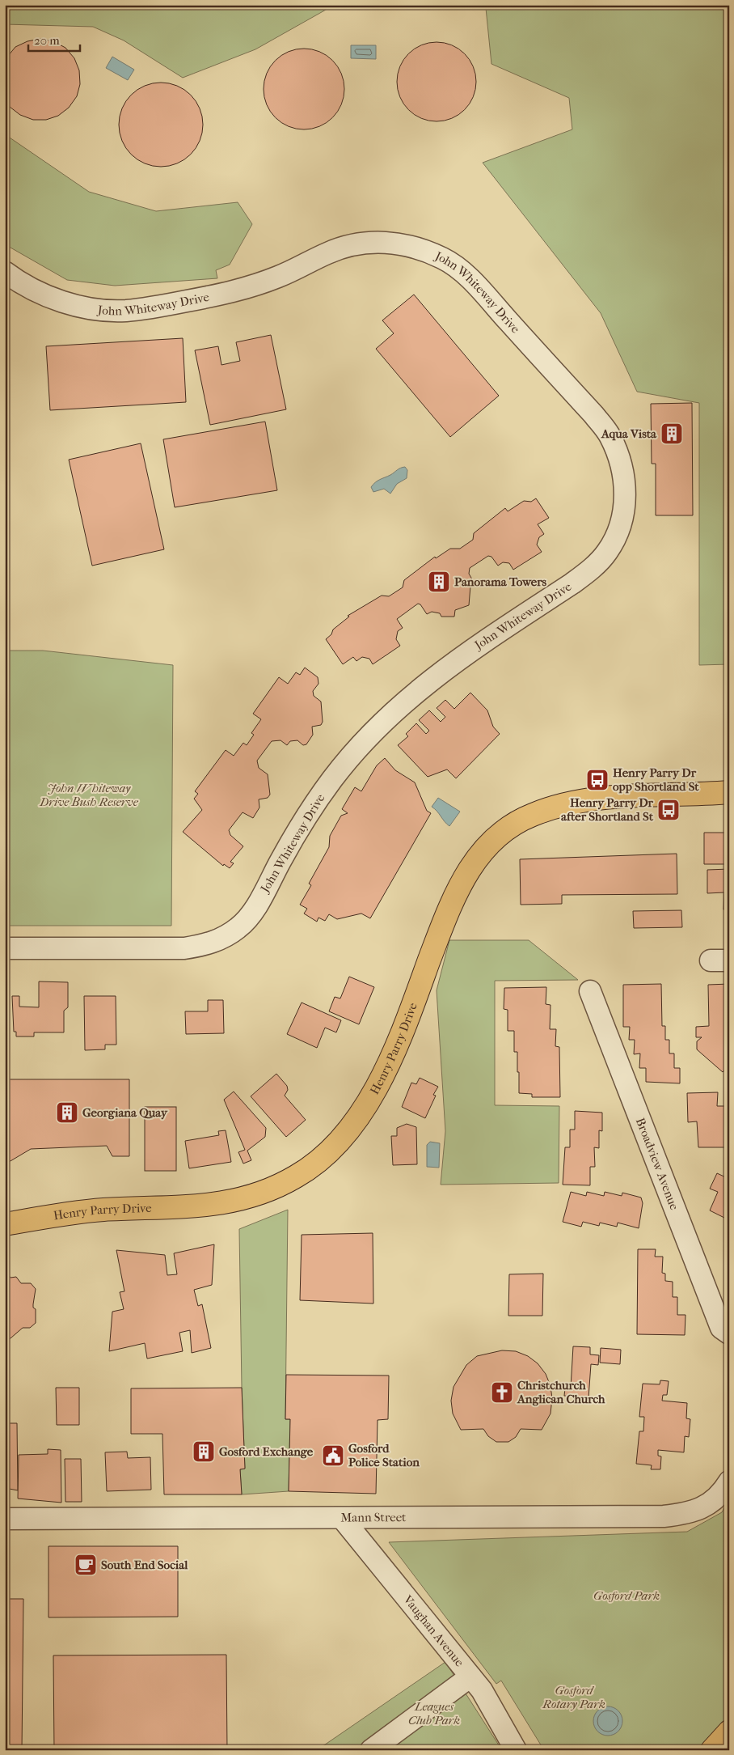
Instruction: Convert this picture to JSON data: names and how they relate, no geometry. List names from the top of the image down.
{
  "streets": {
    "main road": ["Henry Parry Drive"],
    "street": [
      "John Whiteway Drive",
      "Broadview Avenue",
      "Mann Street",
      "Vaughan Avenue"
    ]
  },
  "crossings": [
    ["Mann Street", "Vaughan Avenue"]
  ],
  "parks": [
    "John Whiteway Drive Bush Reserve",
    "Gosford Park",
    "Gosford Rotary Park",
    "Leagues Club Park"
  ],
  "places": {
    "building": [
      "Aqua Vista",
      "Panorama Towers",
      "Georgiana Quay",
      "Gosford Exchange"
    ],
    "bus stop": ["Henry Parry Dr opp Shortland St", "Henry Parry Dr after Shortland St"],
    "church": ["Christchurch Anglican Church"],
    "public building": ["Gosford Police Station"],
    "cafe": ["South End Social"]
  },
  "scale_bar": "20 m"
}
